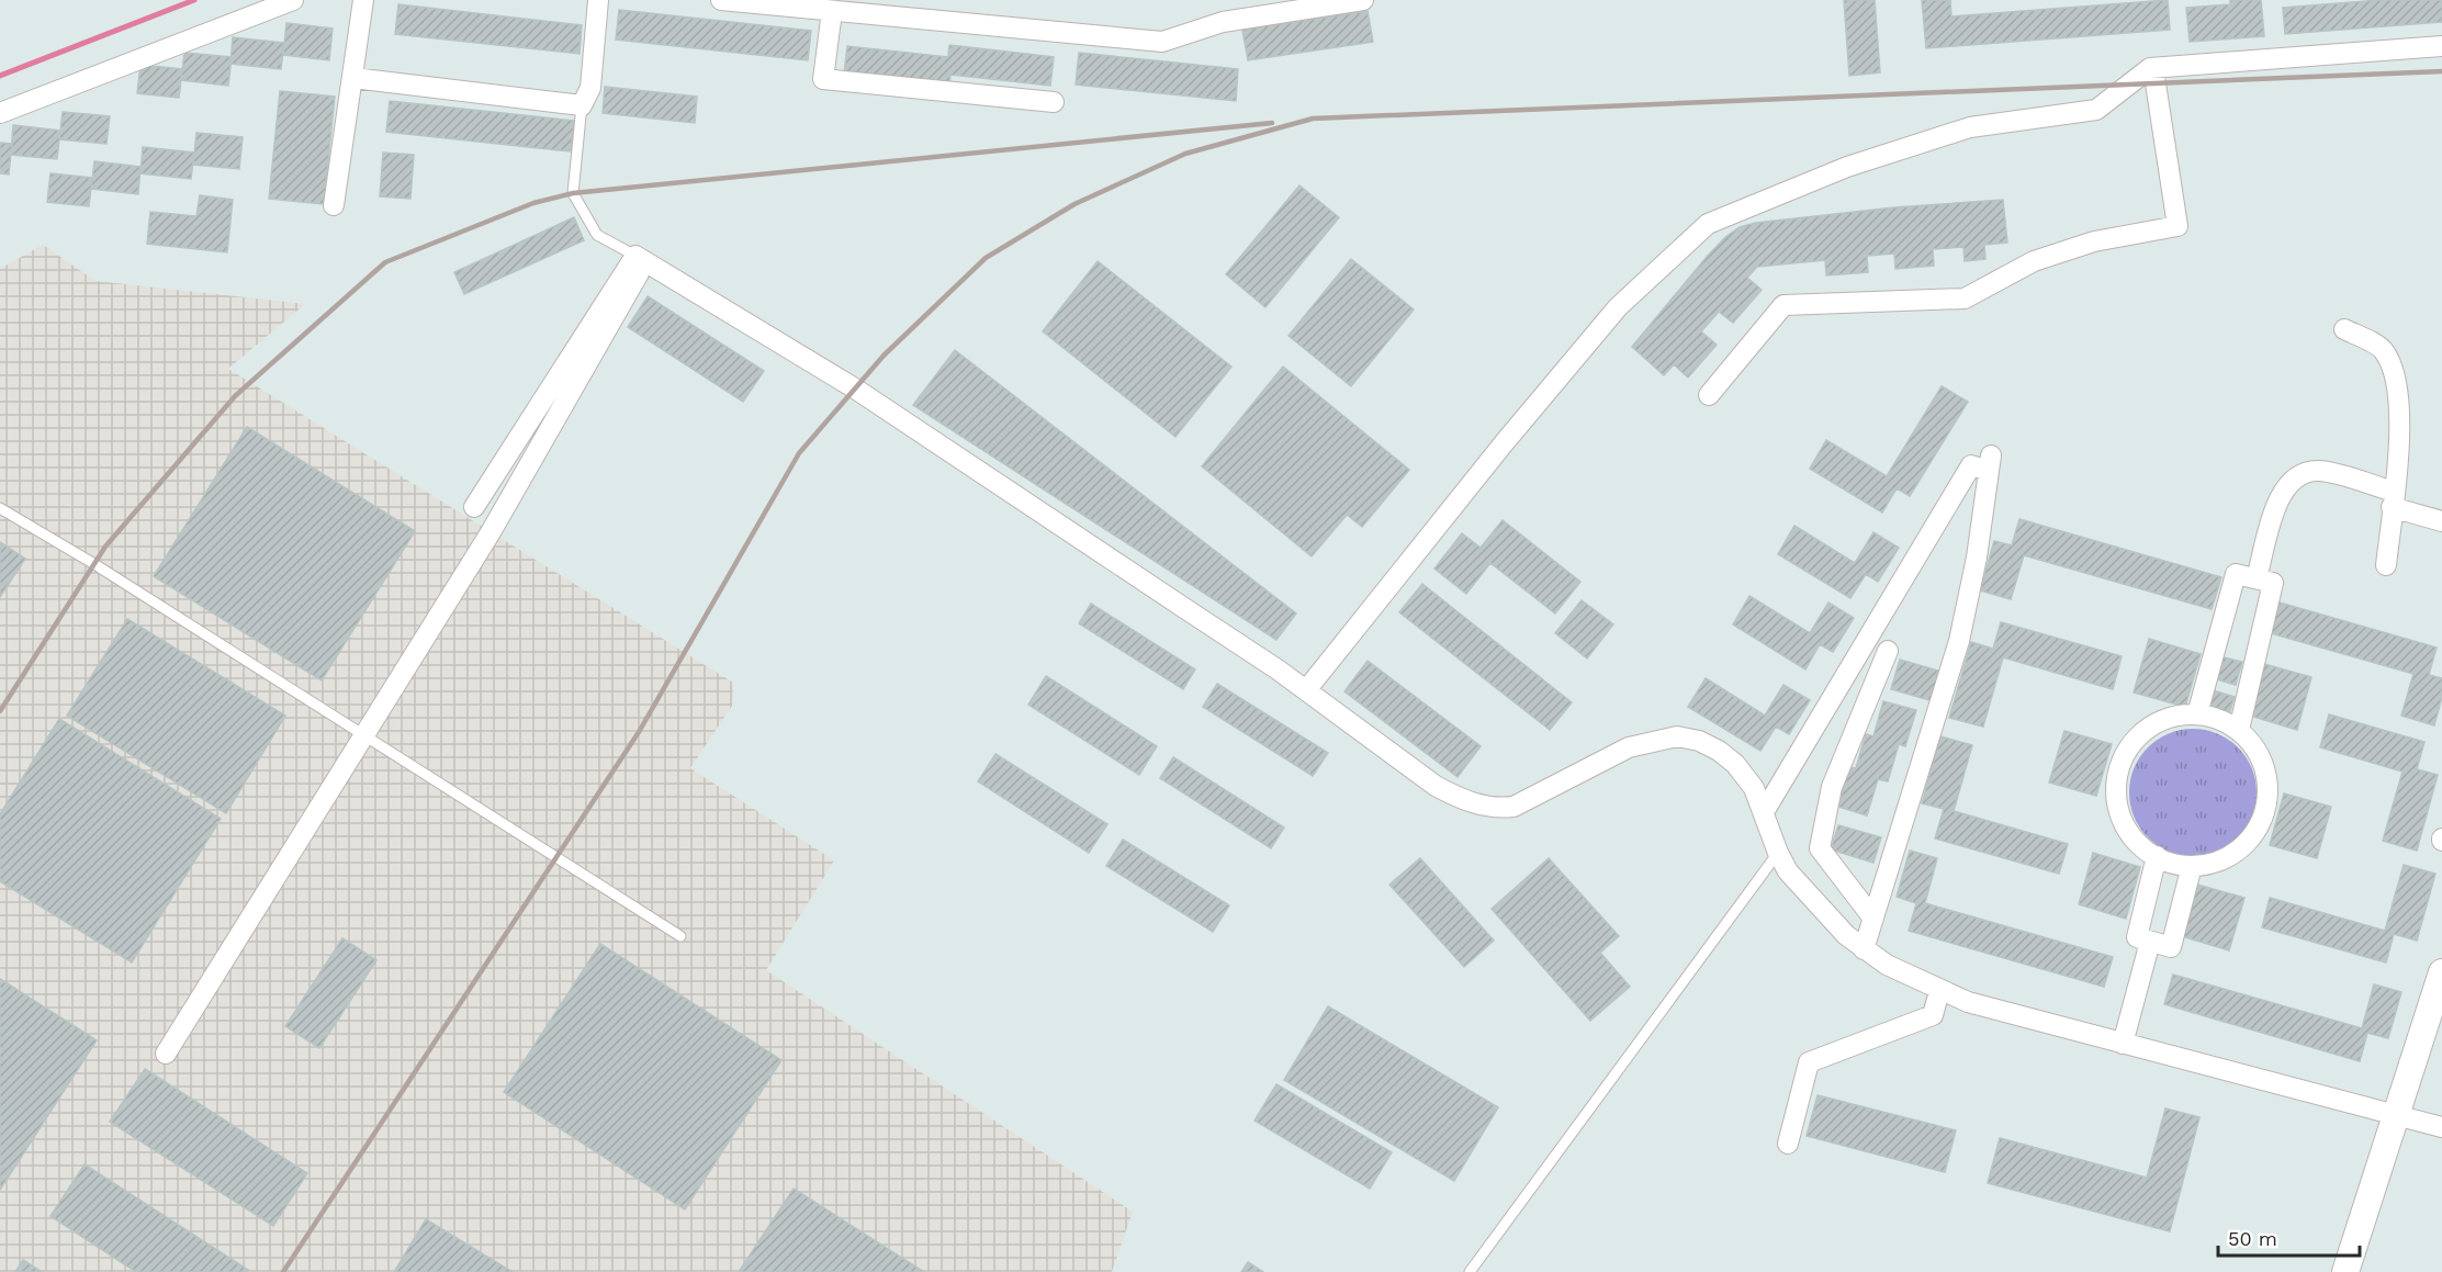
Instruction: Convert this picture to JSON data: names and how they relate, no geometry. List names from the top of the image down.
{
  "scale_bar": "50 m"
}
